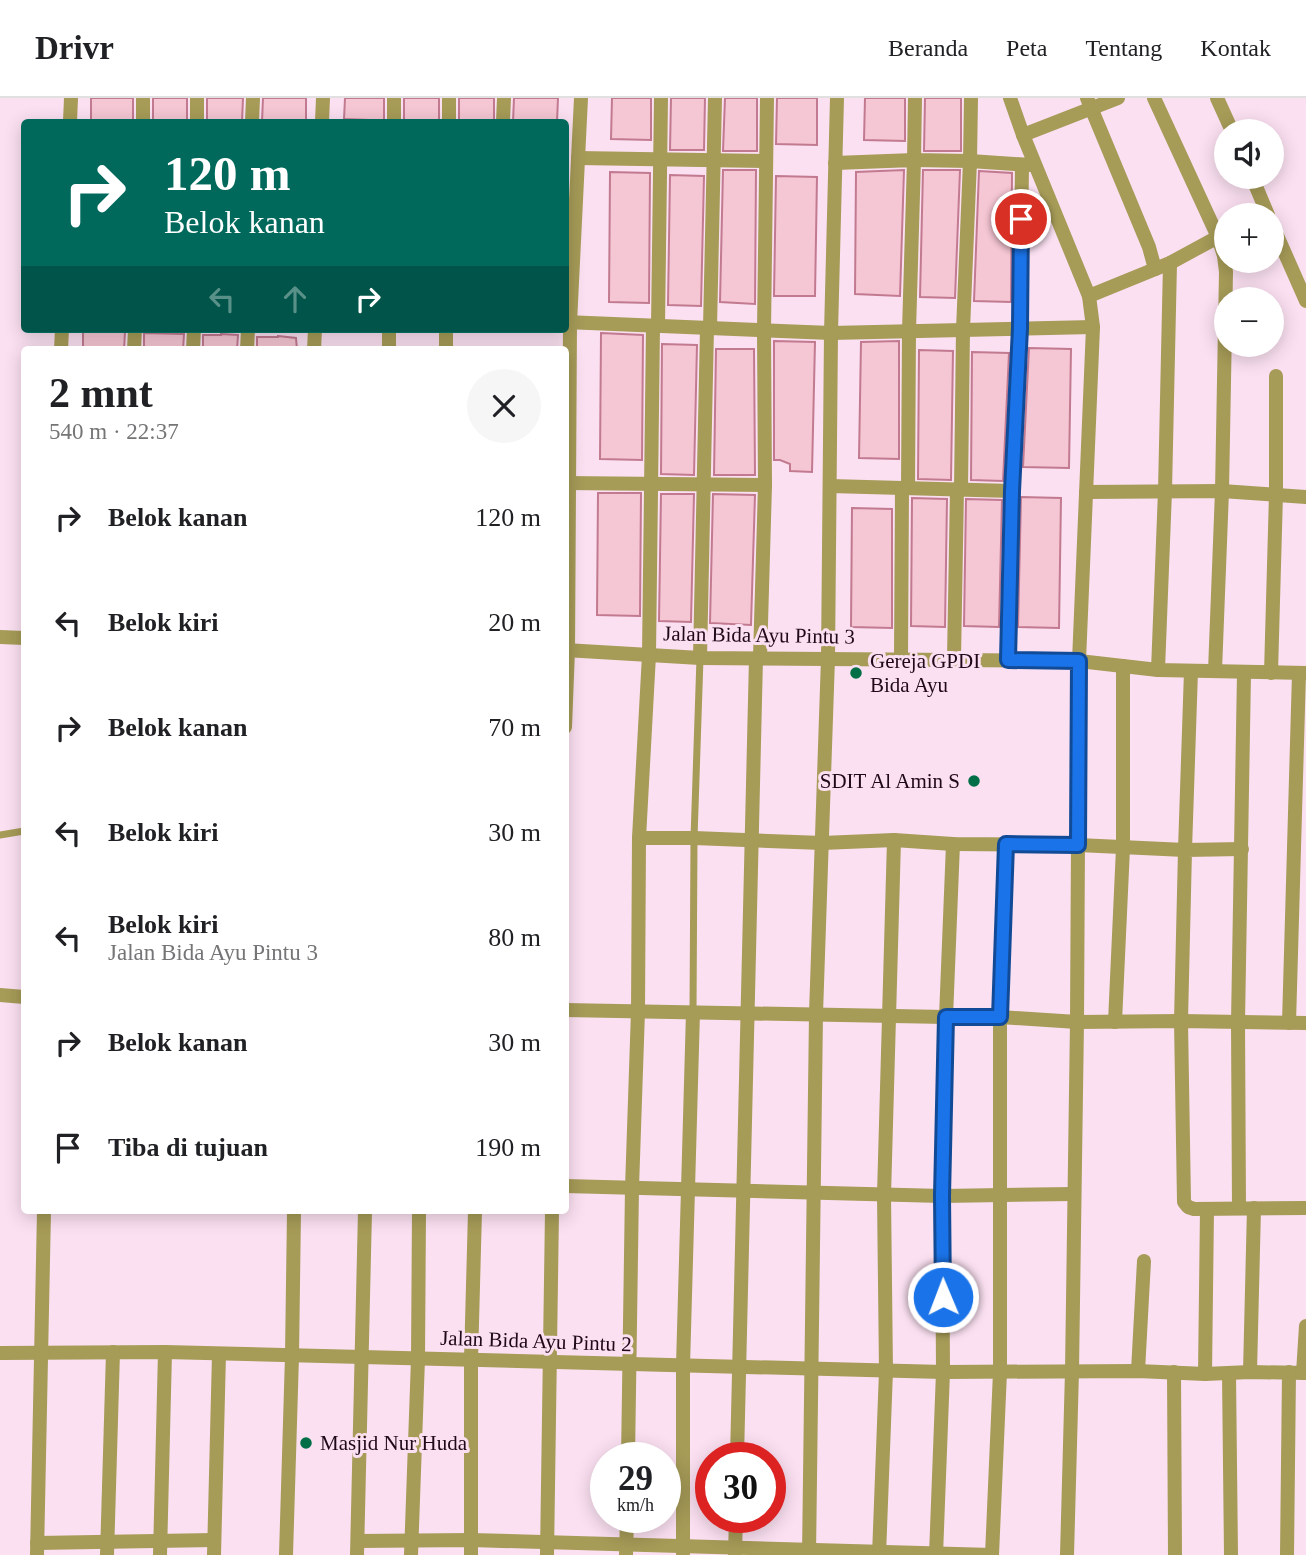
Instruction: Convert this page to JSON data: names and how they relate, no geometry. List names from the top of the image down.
{
  "streets": {
    "street": ["Jalan Bida Ayu Pintu 3", "Jalan Bida Ayu Pintu 2"]
  },
  "places": ["Gereja GPDI Bida Ayu", "SDIT Al Amin S", "Masjid Nur Huda"],
  "page": {
    "header": "Drivr",
    "nav": [
      "Beranda",
      "Peta",
      "Tentang",
      "Kontak"
    ],
    "map_buttons": ["+", "−"],
    "turn": ["120 m", "Belok kanan"],
    "heading": ["2 mnt", "540 m · 22:37"],
    "list": [
      {
        "name": "Belok kanan",
        "value": "120 m"
      },
      {
        "name": "Belok kiri",
        "value": "20 m"
      },
      {
        "name": "Belok kanan",
        "value": "70 m"
      },
      {
        "name": "Belok kiri",
        "value": "30 m"
      },
      {
        "name": "Belok kiri",
        "note": "Jalan Bida Ayu Pintu 3",
        "value": "80 m"
      },
      {
        "name": "Belok kanan",
        "value": "30 m"
      },
      {
        "name": "Tiba di tujuan",
        "value": "190 m"
      }
    ],
    "speed": "29 km/h",
    "limit": "30"
  }
}
